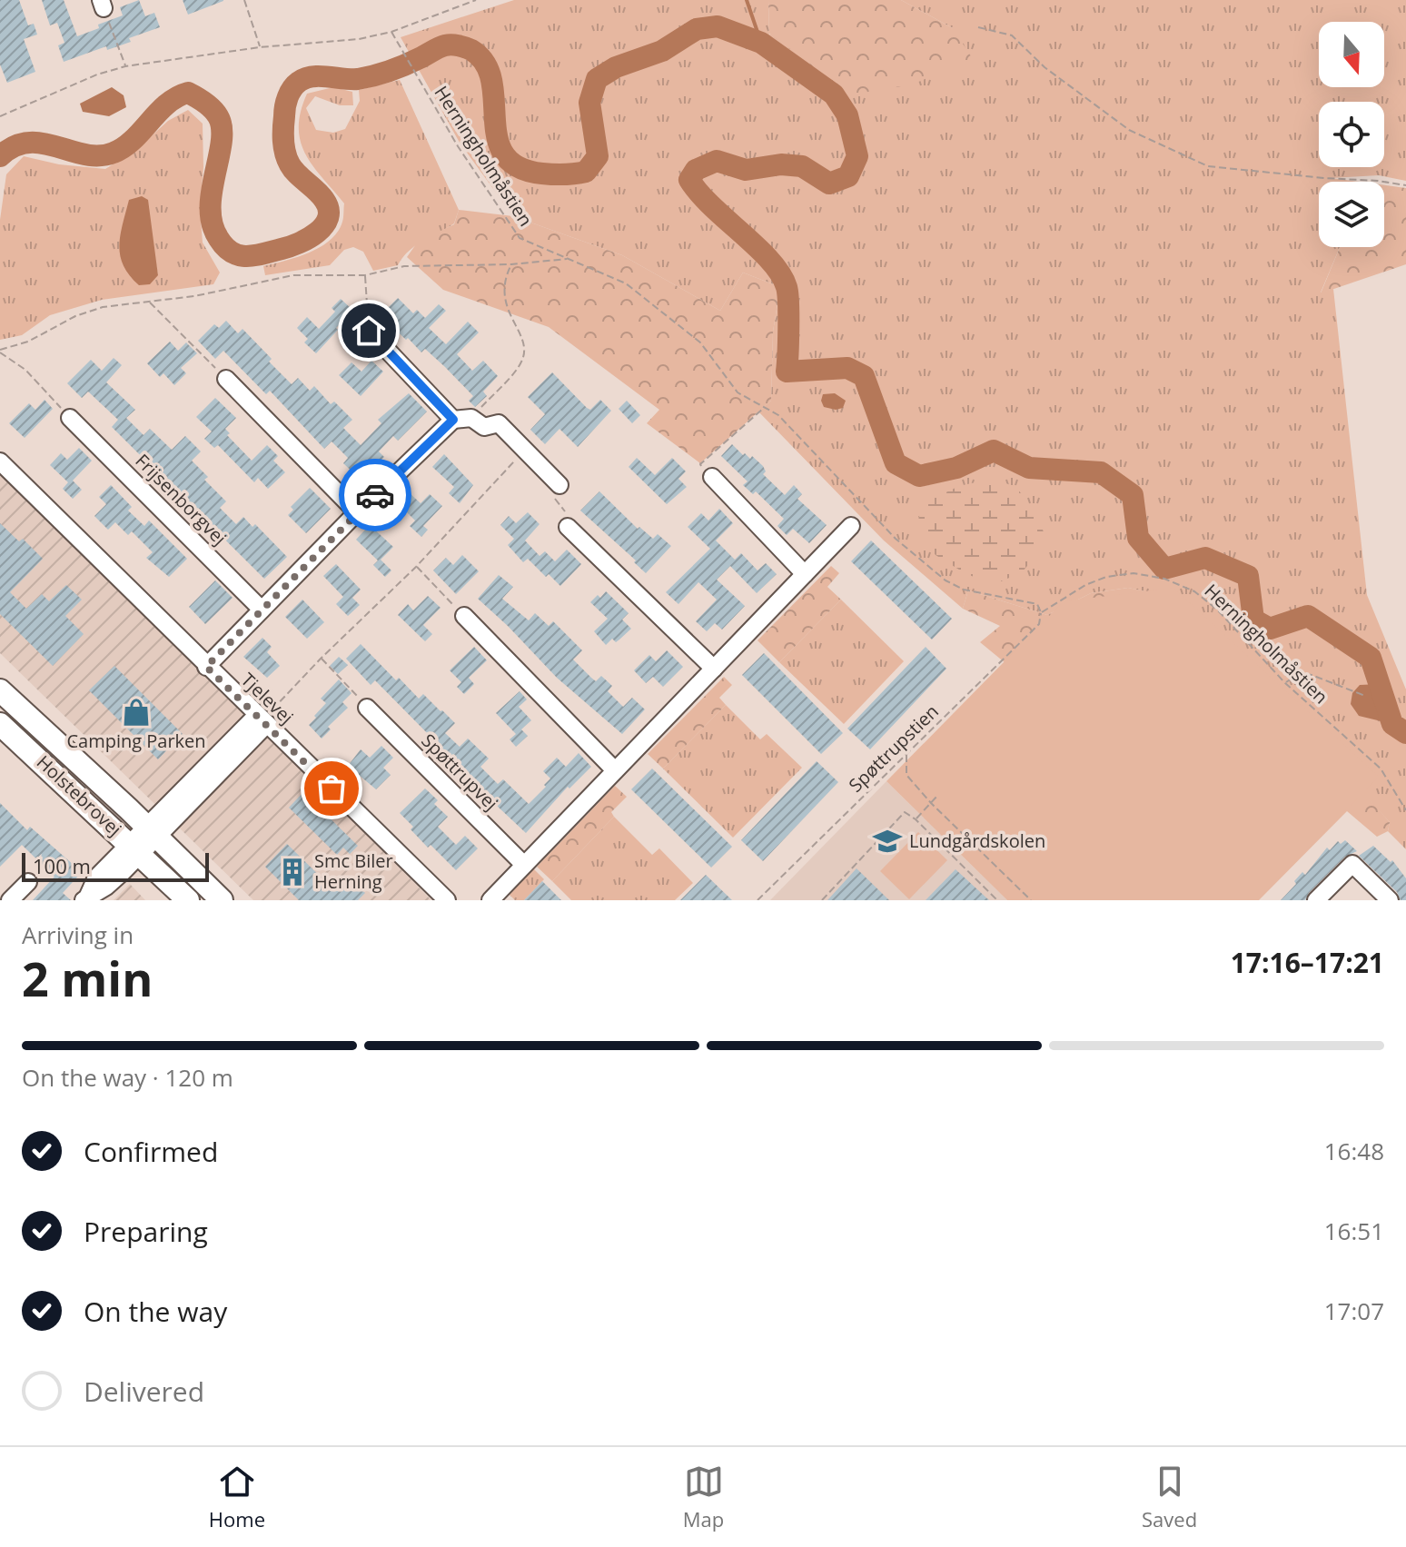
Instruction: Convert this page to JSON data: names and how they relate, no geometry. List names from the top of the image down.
{
  "streets": {
    "main road": ["Holstebrovej"],
    "street": ["Frijsenborgvej", "Tjelevej", "Spøttrupvej"],
    "path": ["Herningholmåstien", "Spøttrupstien"]
  },
  "crossings": [
    ["Herningholmåstien", "Frijsenborgvej"],
    ["Herningholmåstien", "Spøttrupstien"]
  ],
  "places": {
    "shop": ["Camping Parken"],
    "school or university": ["Lundgårdskolen"],
    "building": ["Smc Biler Herning"]
  },
  "scale_bar": "100 m",
  "north": "bottom",
  "page": {
    "scale": "100 m",
    "heading": ["2 min", "Arriving in", "17:16–17:21"],
    "bar": "On the way · 120 m",
    "list": [
      ["Confirmed", "16:48"],
      ["Preparing", "16:51"],
      ["On the way", "17:07"],
      "Delivered"
    ],
    "tabs": ["Home", "Map", "Saved"]
  }
}
